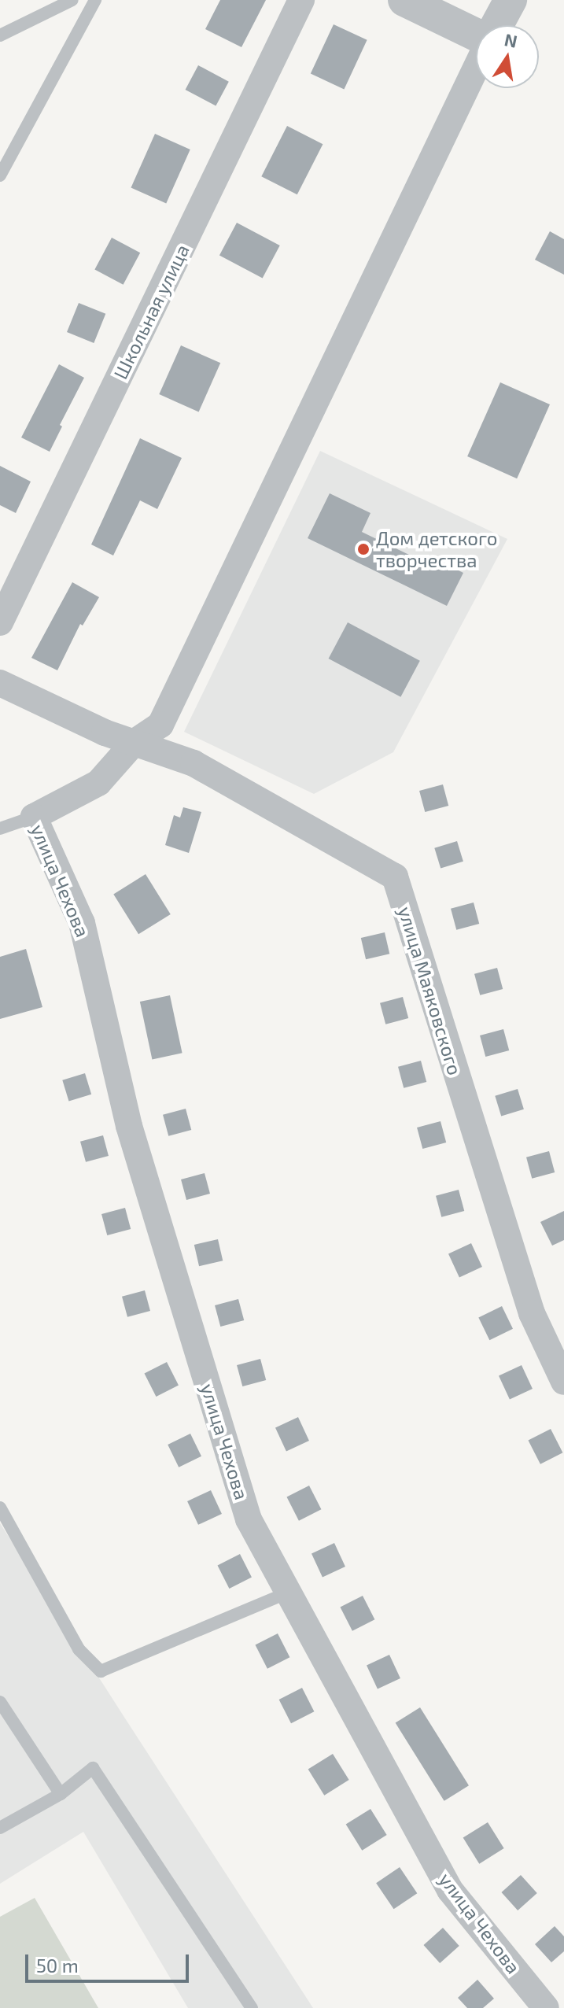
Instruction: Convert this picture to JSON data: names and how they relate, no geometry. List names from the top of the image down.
{
  "streets": {
    "street": ["Школьная улица", "улица Чехова", "улица Маяковского"]
  },
  "places": ["Дом детского творчества"],
  "scale_bar": "50 m",
  "north": "top"
}
